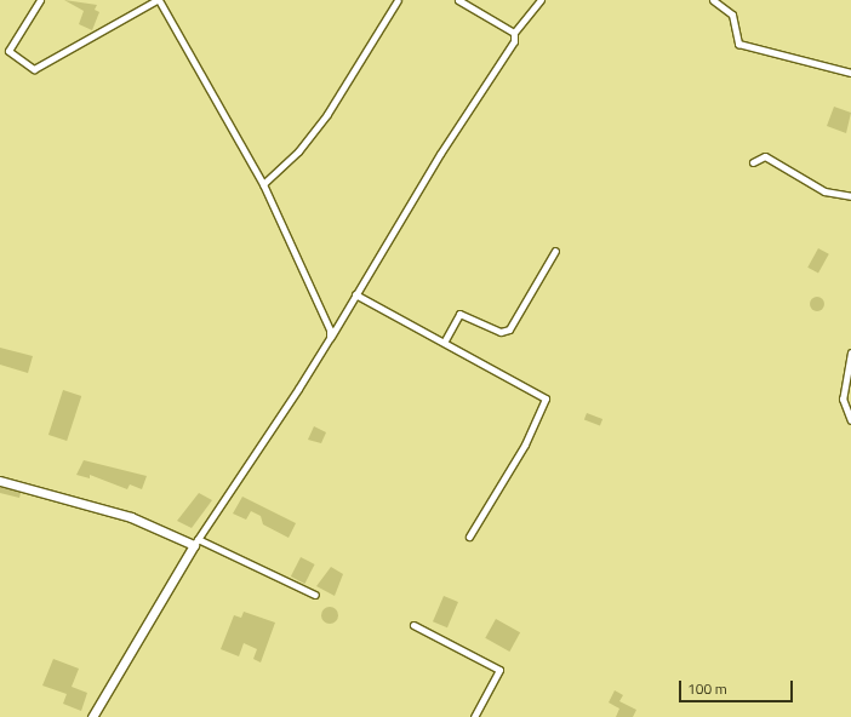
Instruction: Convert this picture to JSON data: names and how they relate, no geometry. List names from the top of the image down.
{
  "scale_bar": "100 m"
}
